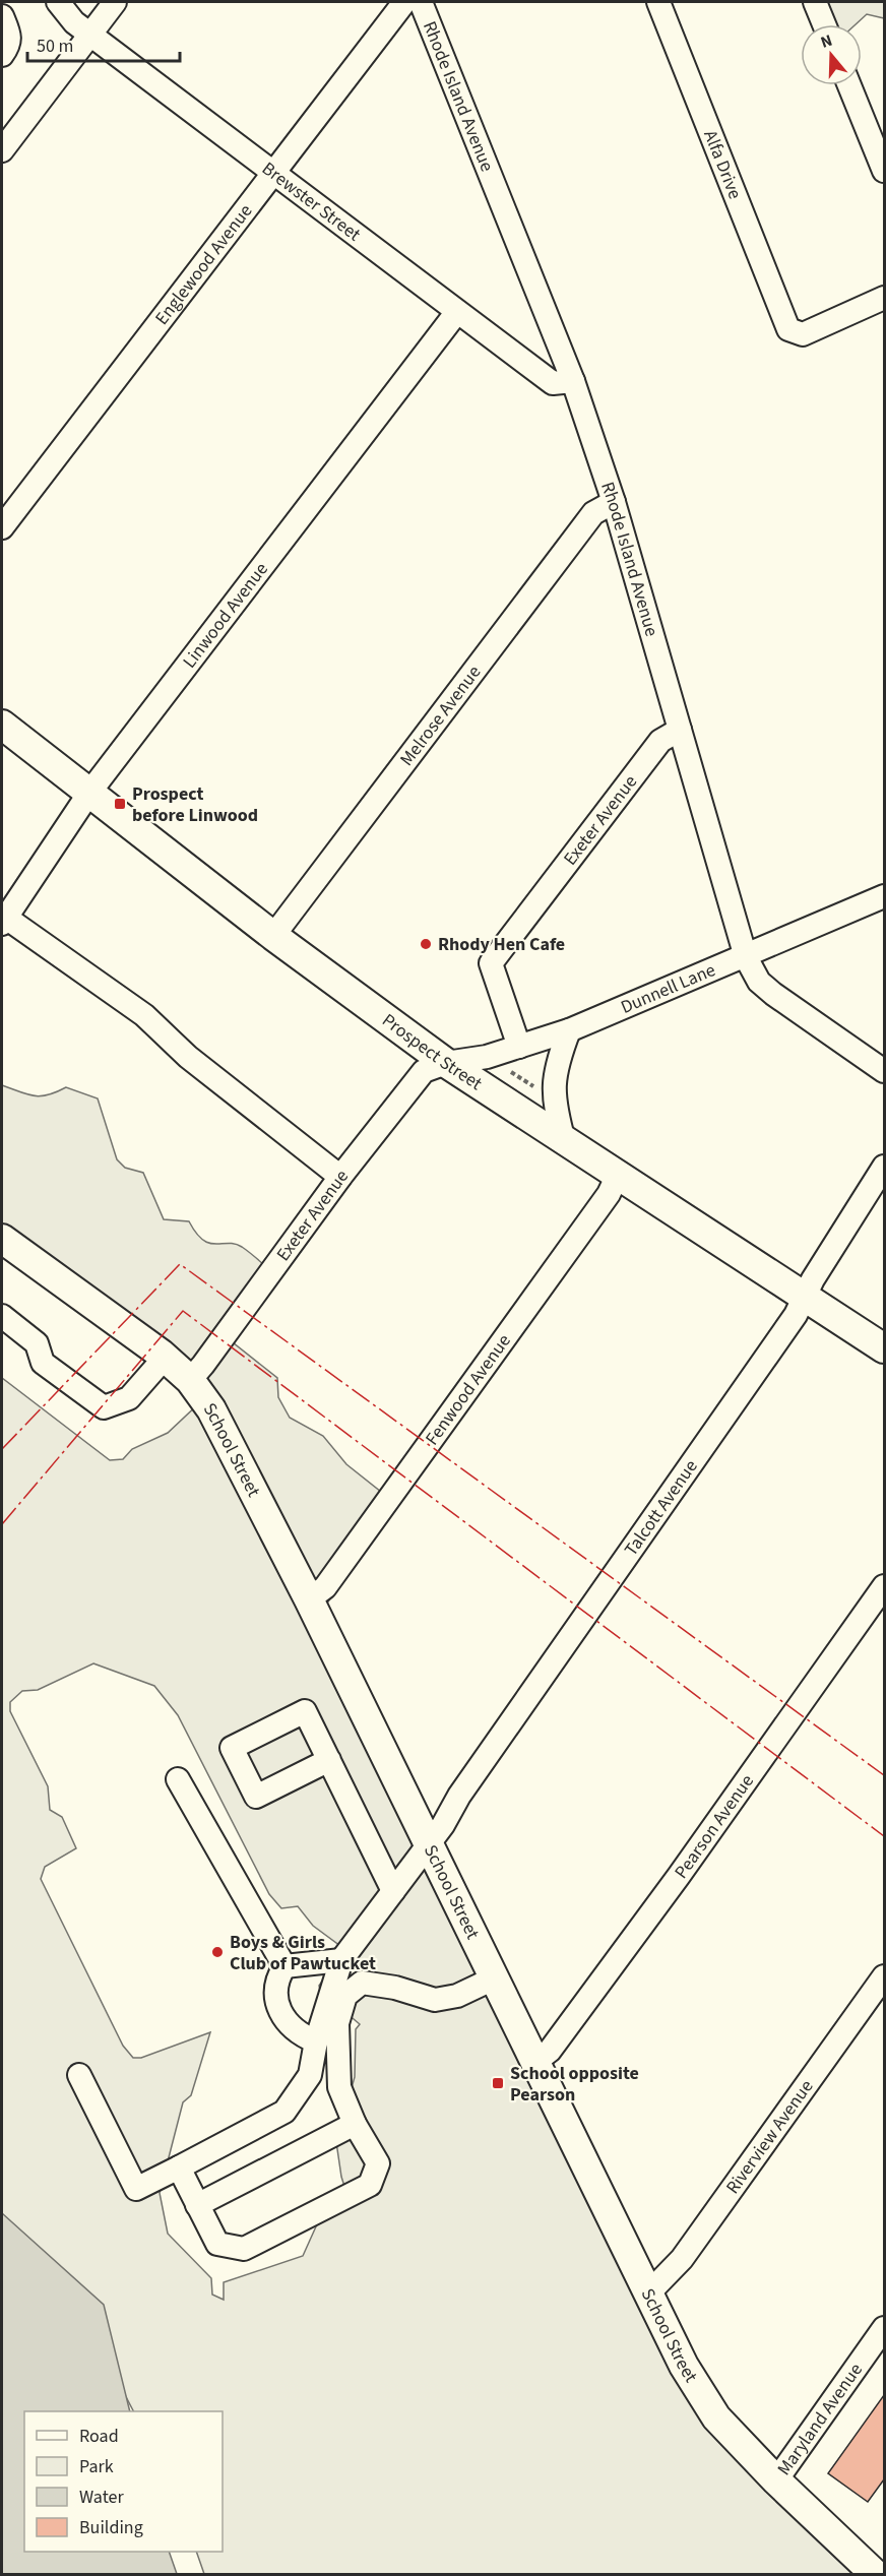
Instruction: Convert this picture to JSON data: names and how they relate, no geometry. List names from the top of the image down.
{
  "streets": {
    "main road": ["Prospect Street", "School Street"],
    "street": [
      "Rhode Island Avenue",
      "Alfa Drive",
      "Brewster Street",
      "Englewood Avenue",
      "Linwood Avenue",
      "Melrose Avenue",
      "Exeter Avenue",
      "Dunnell Lane",
      "Fenwood Avenue",
      "Talcott Avenue",
      "Pearson Avenue",
      "Riverview Avenue",
      "Maryland Avenue"
    ]
  },
  "crossings": [
    ["Rhode Island Avenue", "Brewster Street"],
    ["Rhode Island Avenue", "Melrose Avenue"],
    ["Rhode Island Avenue", "Exeter Avenue"],
    ["Rhode Island Avenue", "Dunnell Lane"],
    ["Brewster Street", "Englewood Avenue"],
    ["Brewster Street", "Linwood Avenue"],
    ["Linwood Avenue", "Prospect Street"],
    ["Melrose Avenue", "Prospect Street"],
    ["Exeter Avenue", "Dunnell Lane"],
    ["Exeter Avenue", "Prospect Street"],
    ["Exeter Avenue", "School Street"],
    ["Dunnell Lane", "Prospect Street"],
    ["Prospect Street", "Fenwood Avenue"],
    ["Prospect Street", "Talcott Avenue"],
    ["Fenwood Avenue", "School Street"],
    ["School Street", "Talcott Avenue"],
    ["School Street", "Pearson Avenue"],
    ["School Street", "Riverview Avenue"],
    ["School Street", "Maryland Avenue"]
  ],
  "places": {
    "transit": ["Prospect before Linwood", "School opposite Pearson"],
    "other": ["Rhody Hen Cafe", "Boys & Girls Club of Pawtucket"]
  },
  "legend": [
    "Road",
    "Park",
    "Water",
    "Building"
  ],
  "scale_bar": "50 m",
  "north": "top"
}
